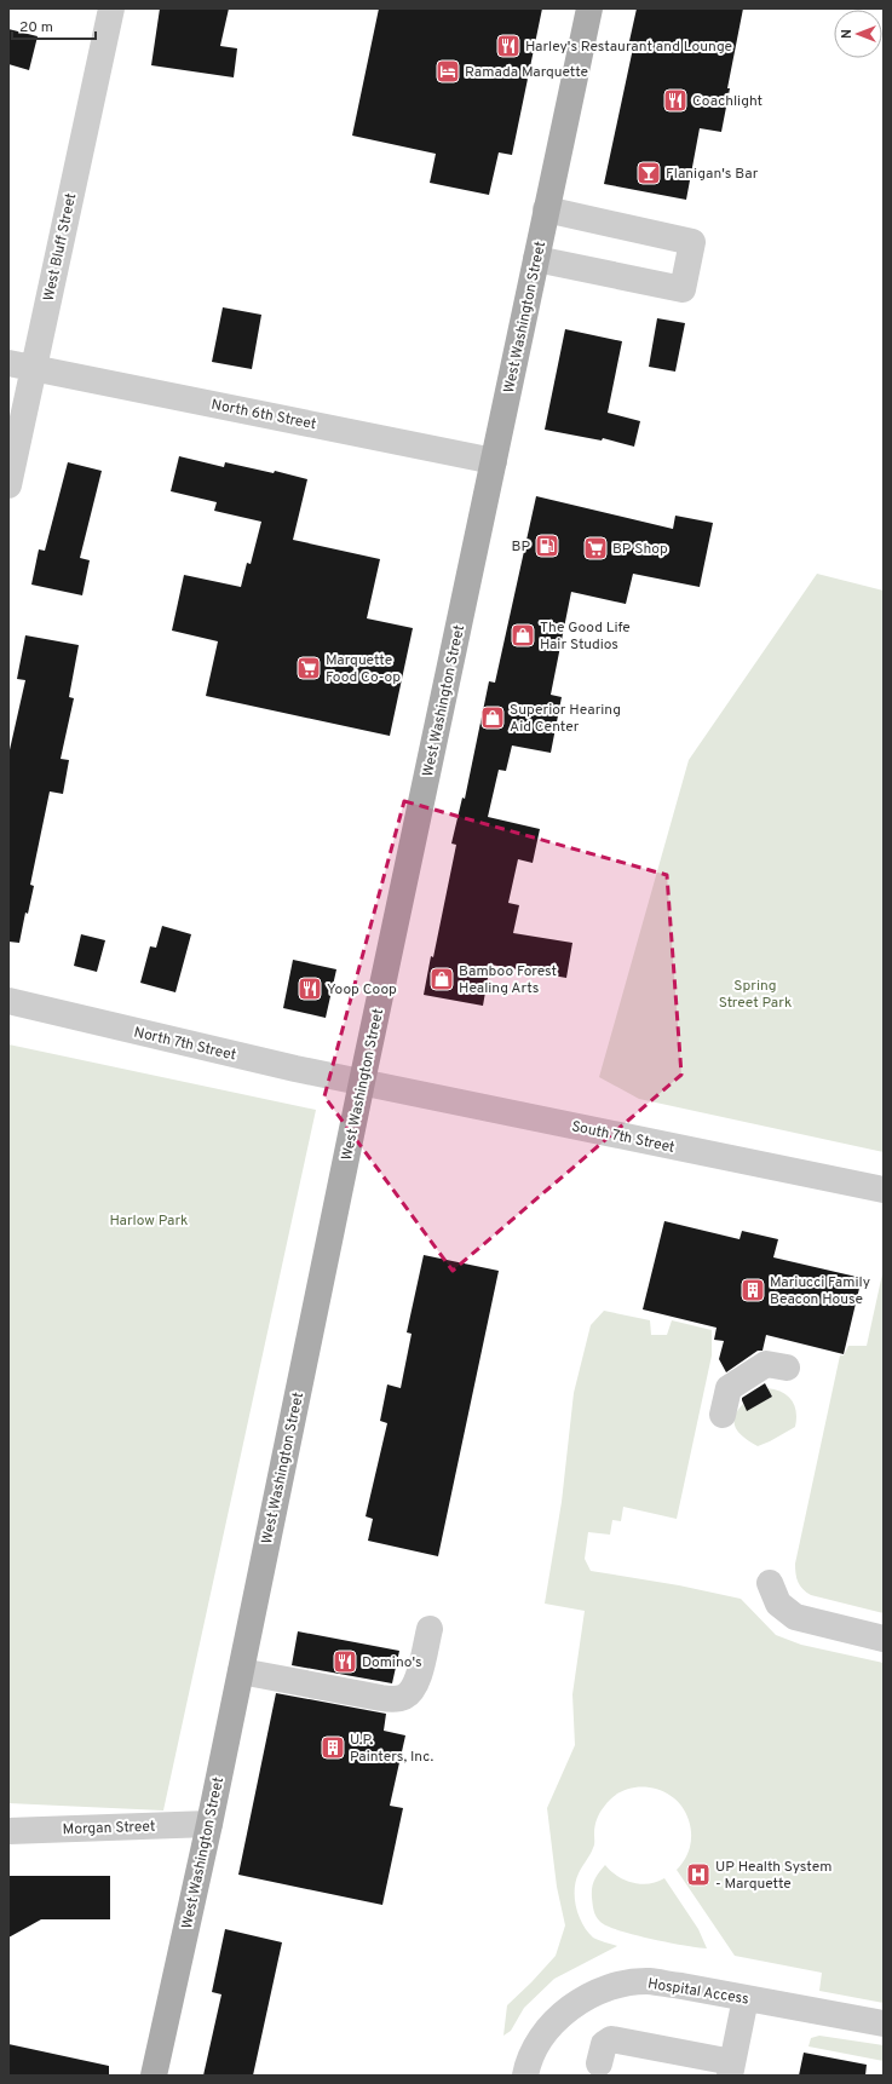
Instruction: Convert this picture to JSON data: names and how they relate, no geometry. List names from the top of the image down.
{
  "streets": {
    "main road": ["West Washington Street"],
    "street": [
      "West Bluff Street",
      "North 6th Street",
      "North 7th Street",
      "South 7th Street",
      "Morgan Street",
      "Hospital Access"
    ]
  },
  "crossings": [
    ["West Bluff Street", "North 6th Street"],
    ["West Washington Street", "North 6th Street"],
    ["West Washington Street", "North 7th Street"],
    ["West Washington Street", "South 7th Street"],
    ["West Washington Street", "Morgan Street"],
    ["North 7th Street", "South 7th Street"]
  ],
  "parks": ["Spring Street Park", "Harlow Park"],
  "places": {
    "restaurant": [
      "Harley's Restaurant and Lounge",
      "Coachlight",
      "Yoop Coop",
      "Domino's"
    ],
    "hotel": ["Ramada Marquette"],
    "bar": ["Flanigan's Bar"],
    "fuel station": ["BP"],
    "supermarket": ["BP Shop", "Marquette Food Co-op"],
    "shop": ["The Good Life Hair Studios", "Superior Hearing Aid Center", "Bamboo Forest Healing Arts"],
    "building": ["Mariucci Family Beacon House", "U.P. Painters, Inc."],
    "hospital": ["UP Health System - Marquette"]
  },
  "scale_bar": "20 m",
  "north": "left"
}
